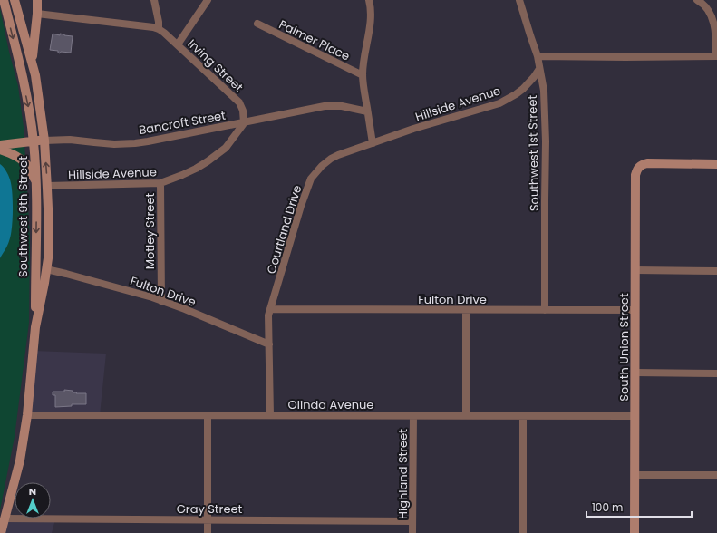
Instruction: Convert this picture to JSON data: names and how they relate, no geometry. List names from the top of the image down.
{
  "streets": {
    "main road": ["Bancroft Street", "Southwest 9th Street", "South Union Street"],
    "street": [
      "Palmer Place",
      "Irving Street",
      "Hillside Avenue",
      "Southwest 1st Street",
      "Courtland Drive",
      "Motley Street",
      "Fulton Drive",
      "Olinda Avenue",
      "Highland Street",
      "Gray Street"
    ]
  },
  "crossings": [
    ["Irving Street", "Hillside Avenue"],
    ["Irving Street", "Bancroft Street"],
    ["Hillside Avenue", "Bancroft Street"],
    ["Hillside Avenue", "Southwest 1st Street"],
    ["Hillside Avenue", "Southwest 9th Street"],
    ["Hillside Avenue", "Courtland Drive"],
    ["Hillside Avenue", "Motley Street"],
    ["Bancroft Street", "Southwest 9th Street"],
    ["Southwest 1st Street", "Fulton Drive"],
    ["Southwest 9th Street", "Fulton Drive"],
    ["Southwest 9th Street", "Olinda Avenue"],
    ["Southwest 9th Street", "Gray Street"],
    ["Courtland Drive", "Fulton Drive"],
    ["Courtland Drive", "Olinda Avenue"],
    ["Motley Street", "Fulton Drive"],
    ["Fulton Drive", "South Union Street"],
    ["South Union Street", "Olinda Avenue"],
    ["Olinda Avenue", "Highland Street"],
    ["Highland Street", "Gray Street"]
  ],
  "scale_bar": "100 m",
  "north": "top"
}
